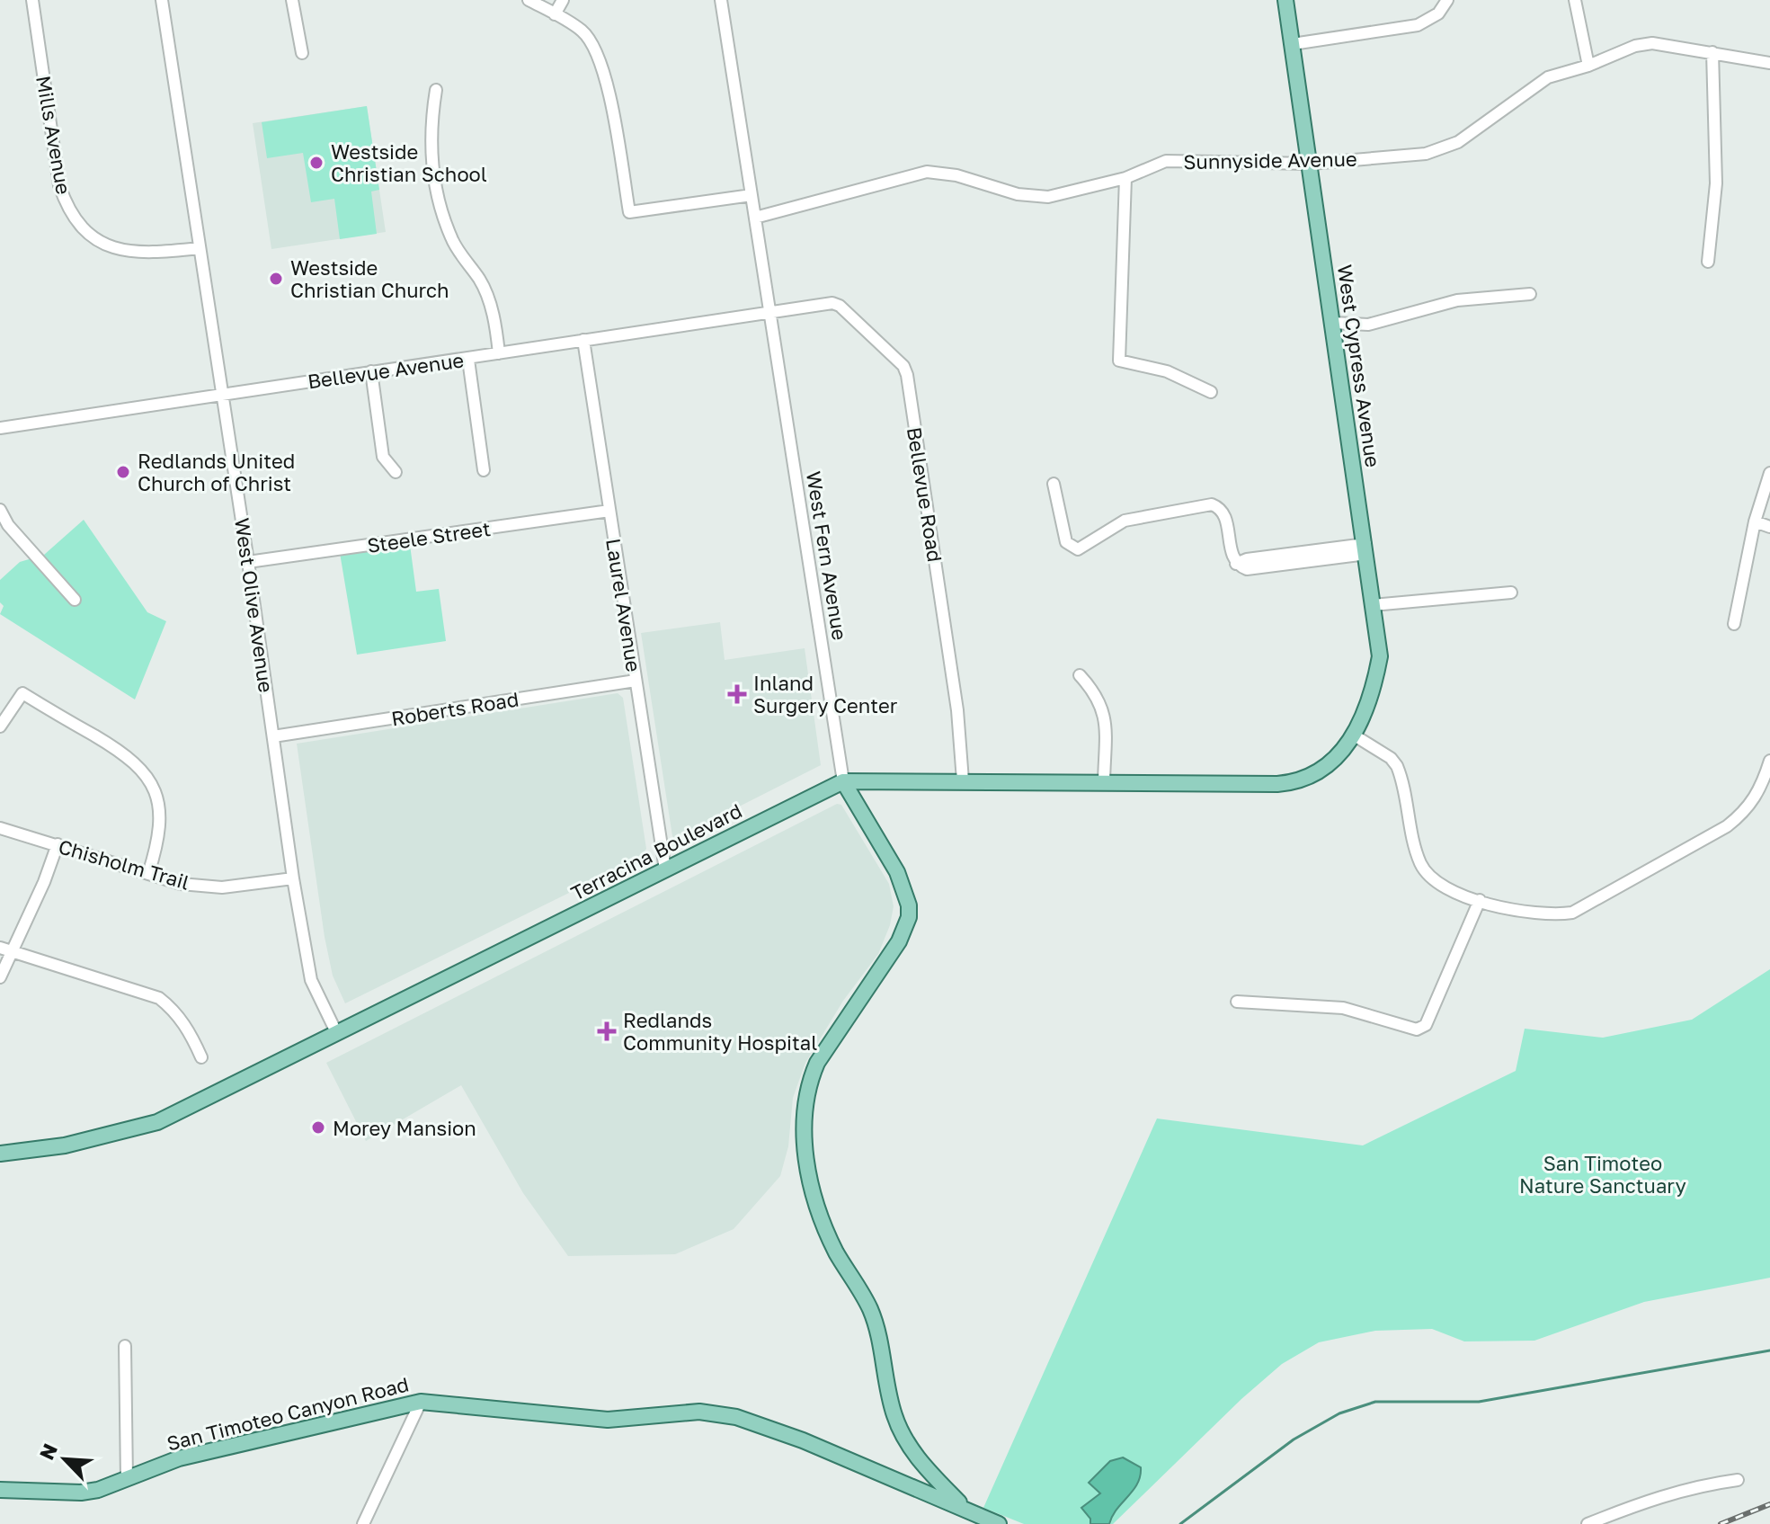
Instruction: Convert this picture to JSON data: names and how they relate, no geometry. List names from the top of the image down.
{
  "streets": {
    "main road": [
      "West Cypress Avenue",
      "West Fern Avenue",
      "Terracina Boulevard",
      "San Timoteo Canyon Road"
    ],
    "street": [
      "Mills Avenue",
      "Sunnyside Avenue",
      "Bellevue Avenue",
      "Bellevue Road",
      "Steele Street",
      "West Olive Avenue",
      "Laurel Avenue",
      "Roberts Road",
      "Chisholm Trail"
    ]
  },
  "crossings": [
    ["Mills Avenue", "West Olive Avenue"],
    ["Sunnyside Avenue", "West Cypress Avenue"],
    ["Sunnyside Avenue", "West Fern Avenue"],
    ["West Cypress Avenue", "Terracina Boulevard"],
    ["Bellevue Avenue", "Bellevue Road"],
    ["Bellevue Avenue", "West Fern Avenue"],
    ["Bellevue Avenue", "West Olive Avenue"],
    ["Bellevue Avenue", "Laurel Avenue"],
    ["Bellevue Road", "West Fern Avenue"],
    ["Bellevue Road", "Terracina Boulevard"],
    ["Steele Street", "West Olive Avenue"],
    ["Steele Street", "Laurel Avenue"],
    ["West Fern Avenue", "Terracina Boulevard"],
    ["West Fern Avenue", "San Timoteo Canyon Road"],
    ["West Olive Avenue", "Roberts Road"],
    ["West Olive Avenue", "Terracina Boulevard"],
    ["West Olive Avenue", "Chisholm Trail"],
    ["Laurel Avenue", "Roberts Road"],
    ["Laurel Avenue", "Terracina Boulevard"]
  ],
  "parks": ["San Timoteo Nature Sanctuary"],
  "places": {
    "other": [
      "Westside Christian School",
      "Westside Christian Church",
      "Redlands United Church of Christ",
      "Morey Mansion"
    ],
    "health": ["Inland Surgery Center", "Redlands Community Hospital"]
  },
  "north": "top left"
}
